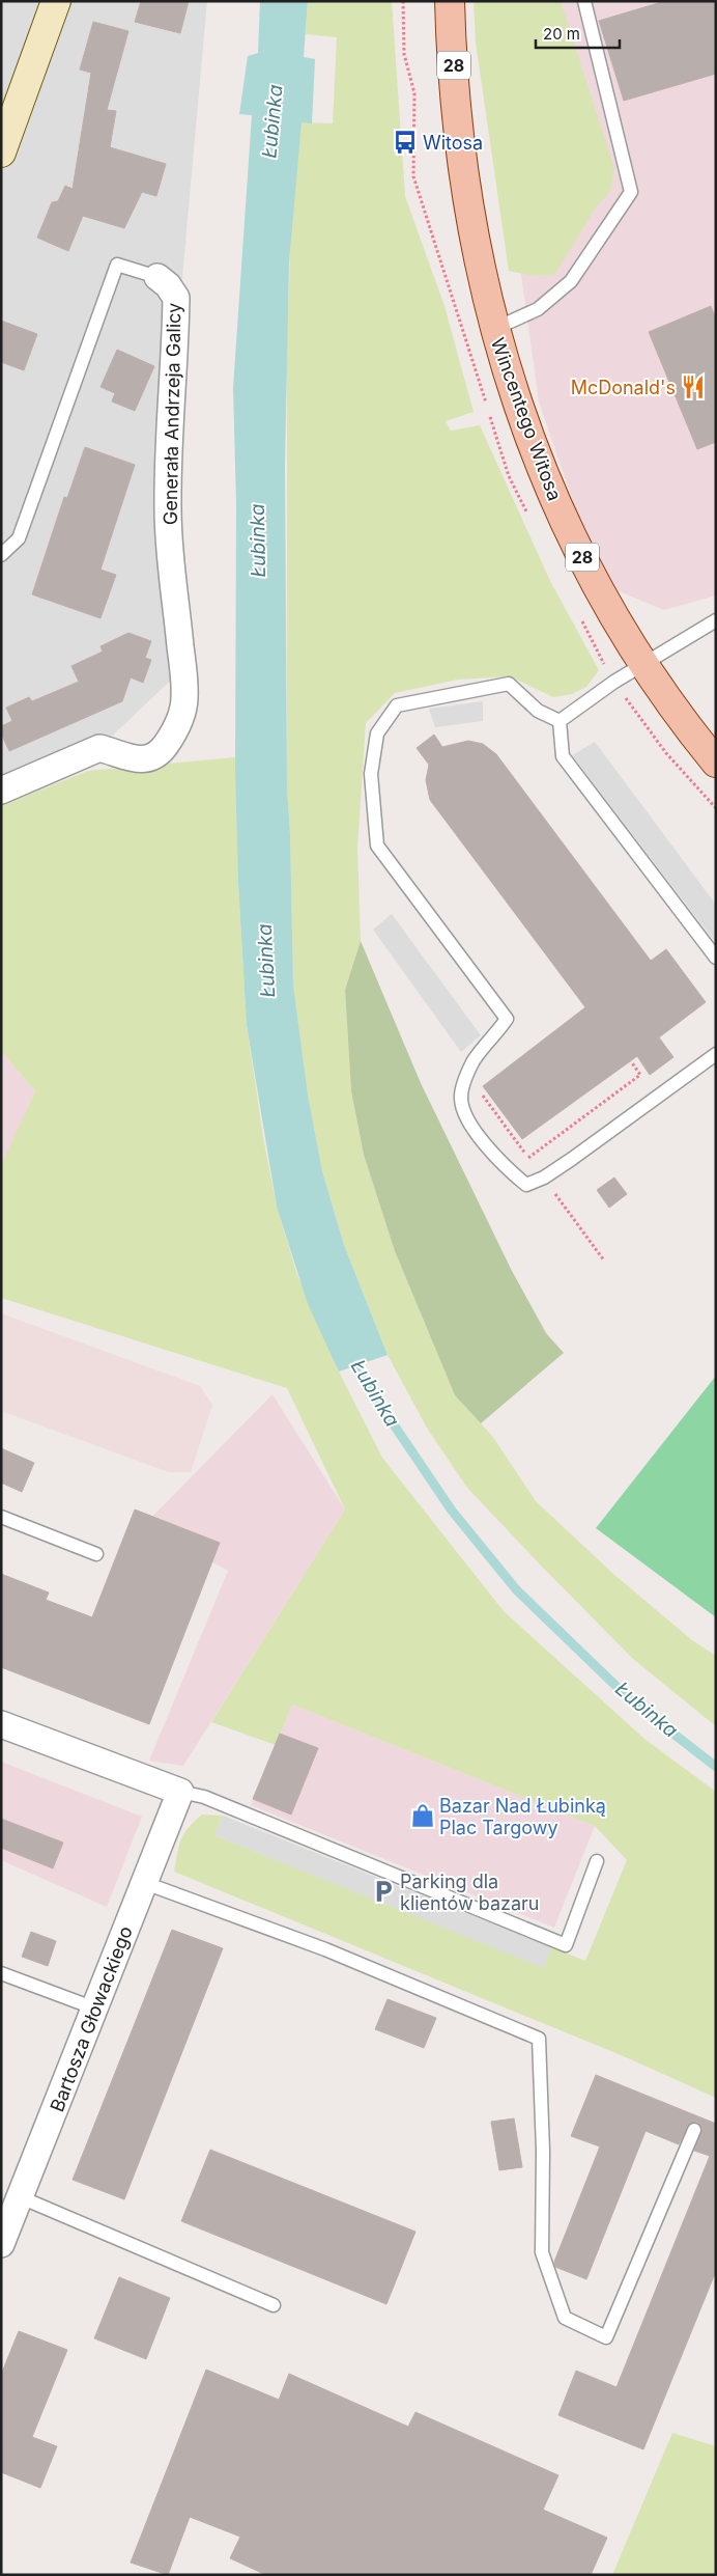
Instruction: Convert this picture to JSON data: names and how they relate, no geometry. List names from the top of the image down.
{
  "streets": {
    "main road": ["28", "Wincentego Witosa"],
    "street": ["Generała Andrzeja Galicy", "Bartosza Głowackiego"]
  },
  "water": ["Łubinka"],
  "places": {
    "bus stop": ["Witosa"],
    "restaurant": ["McDonald's"],
    "shop": ["Bazar Nad Łubinką Plac Targowy"],
    "parking": ["Parking dla klientów bazaru"]
  },
  "scale_bar": "20 m"
}
